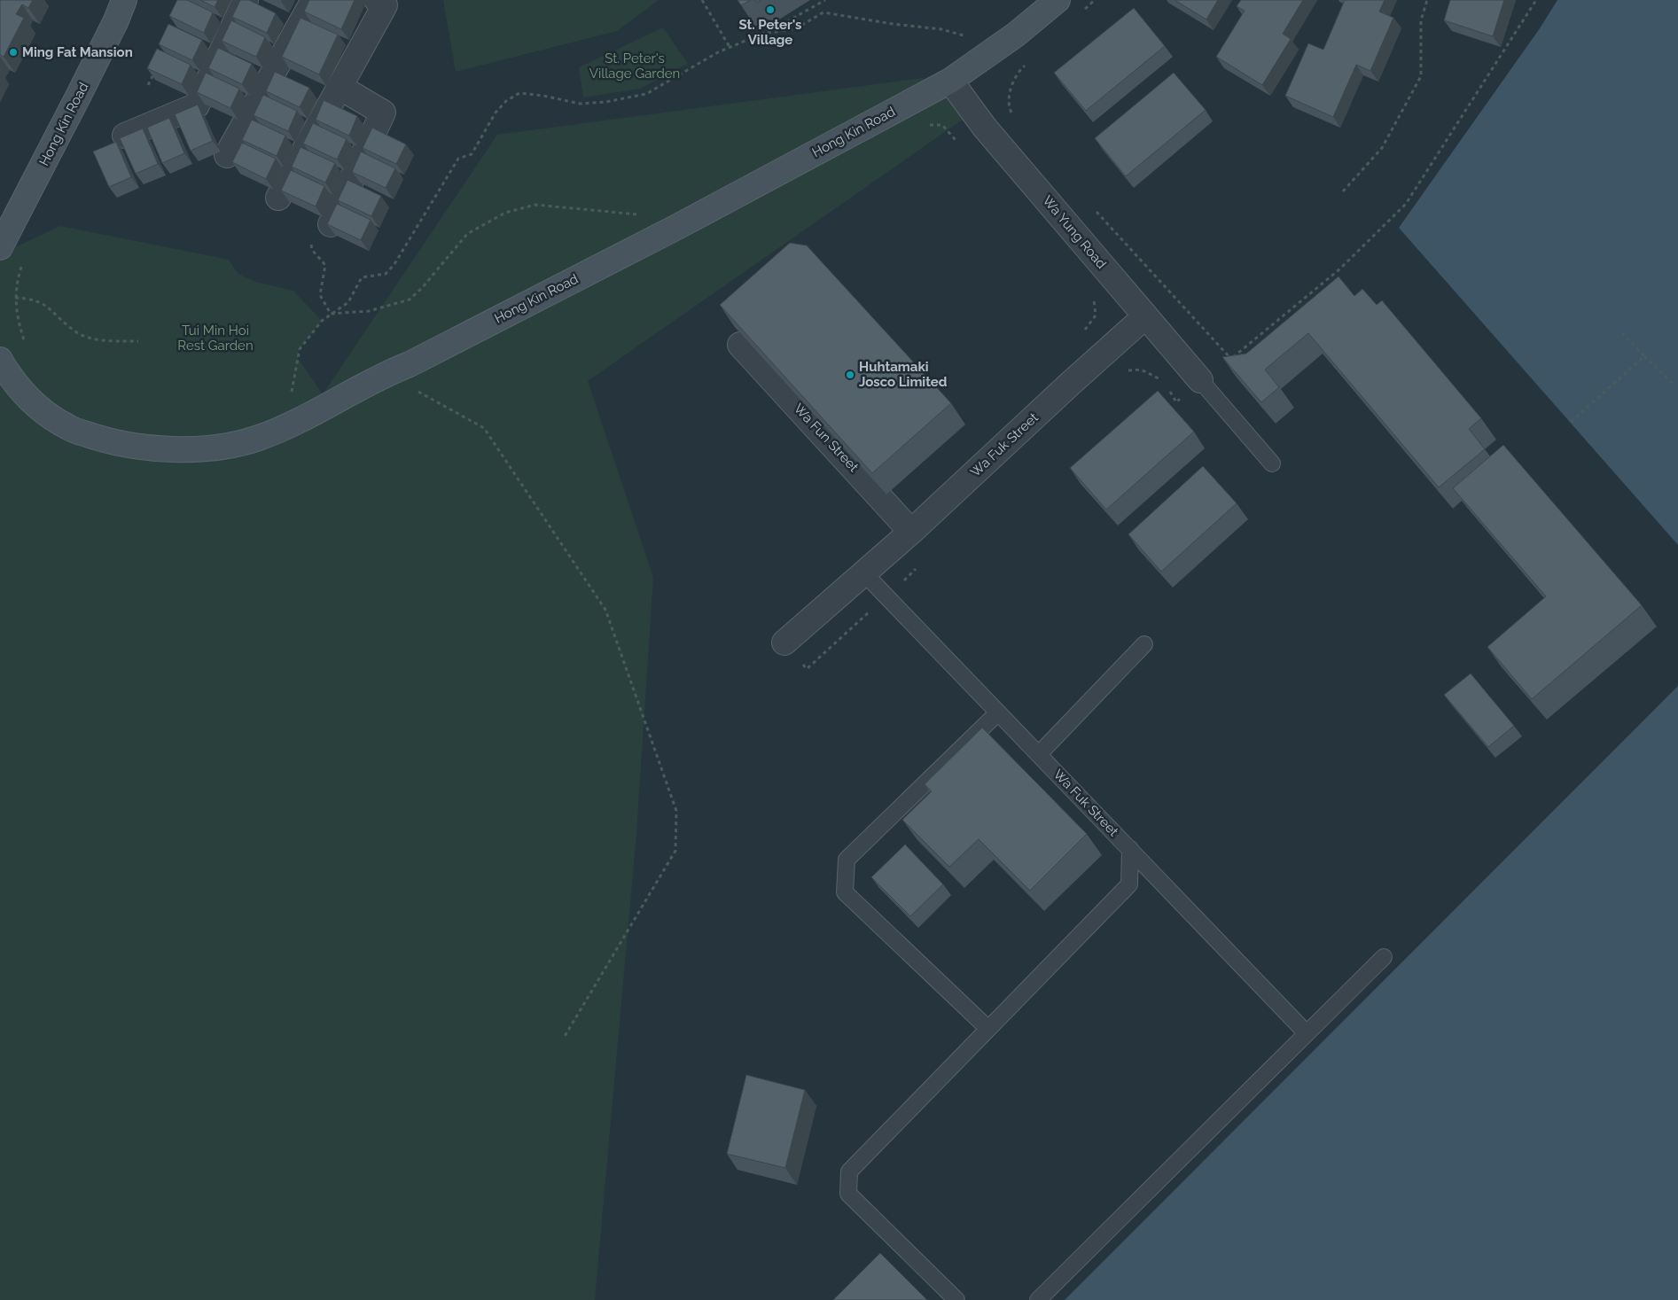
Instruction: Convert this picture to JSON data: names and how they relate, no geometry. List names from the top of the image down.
{
  "streets": {
    "street": [
      "Hong Kin Road",
      "Wa Yung Road",
      "Wa Fun Street",
      "Wa Fuk Street"
    ]
  },
  "crossings": [
    ["Hong Kin Road", "Wa Yung Road"],
    ["Wa Yung Road", "Wa Fuk Street"],
    ["Wa Fun Street", "Wa Fuk Street"]
  ],
  "parks": ["St. Peter's Village Garden", "Tui Min Hoi Rest Garden"],
  "places": ["St. Peter's Village", "Ming Fat Mansion", "Huhtamaki Josco Limited"]
}
